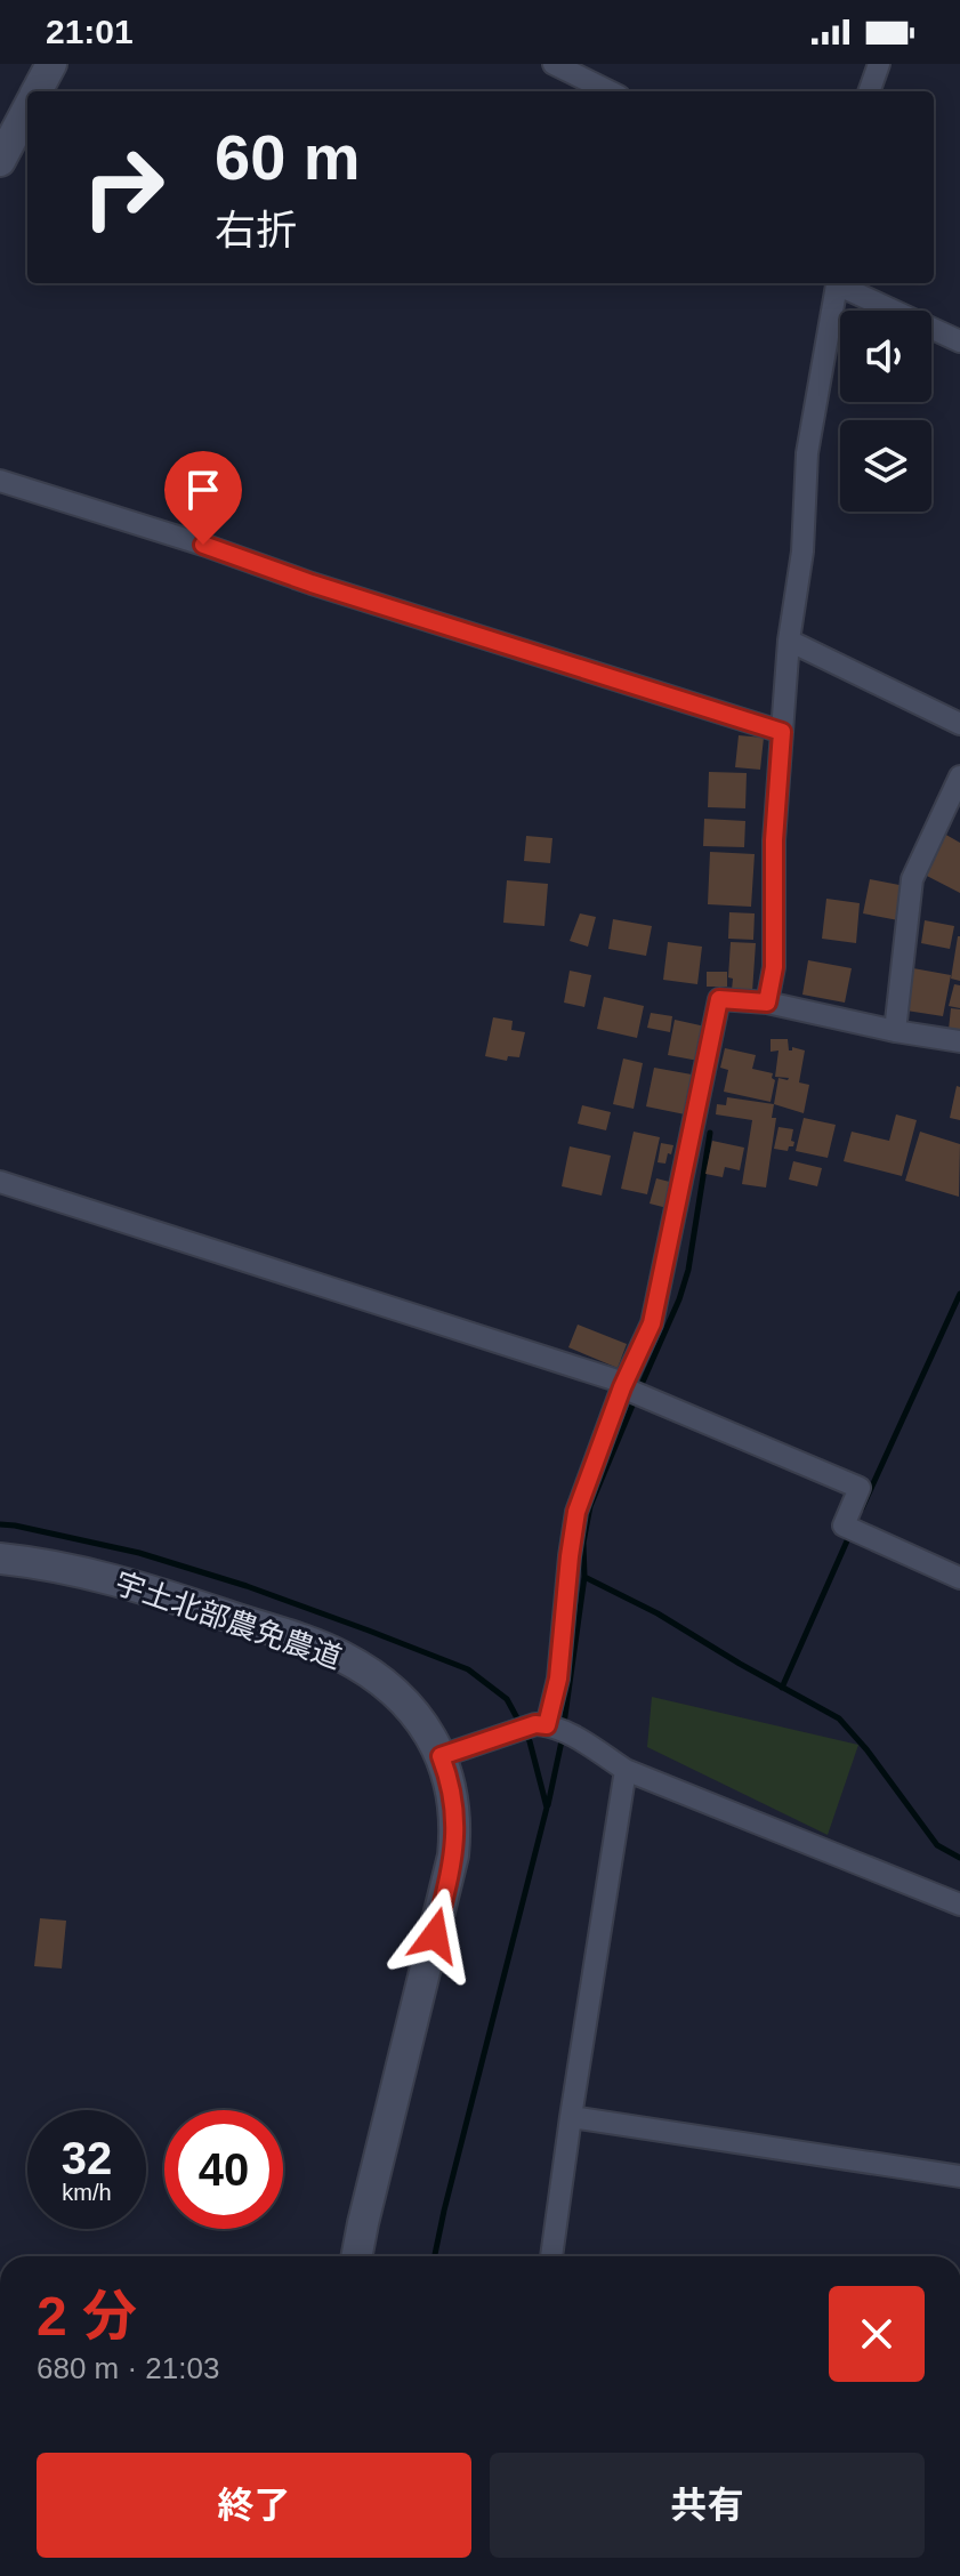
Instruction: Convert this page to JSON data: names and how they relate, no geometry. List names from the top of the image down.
{
  "streets": {
    "street": ["宇土北部農免農道"]
  },
  "page": {
    "status": "21:01",
    "turn": ["60 m", "右折"],
    "speed": "32 km/h",
    "limit": "40",
    "heading": ["2 分", "680 m · 21:03"],
    "buttons": ["終了", "共有"]
  }
}
